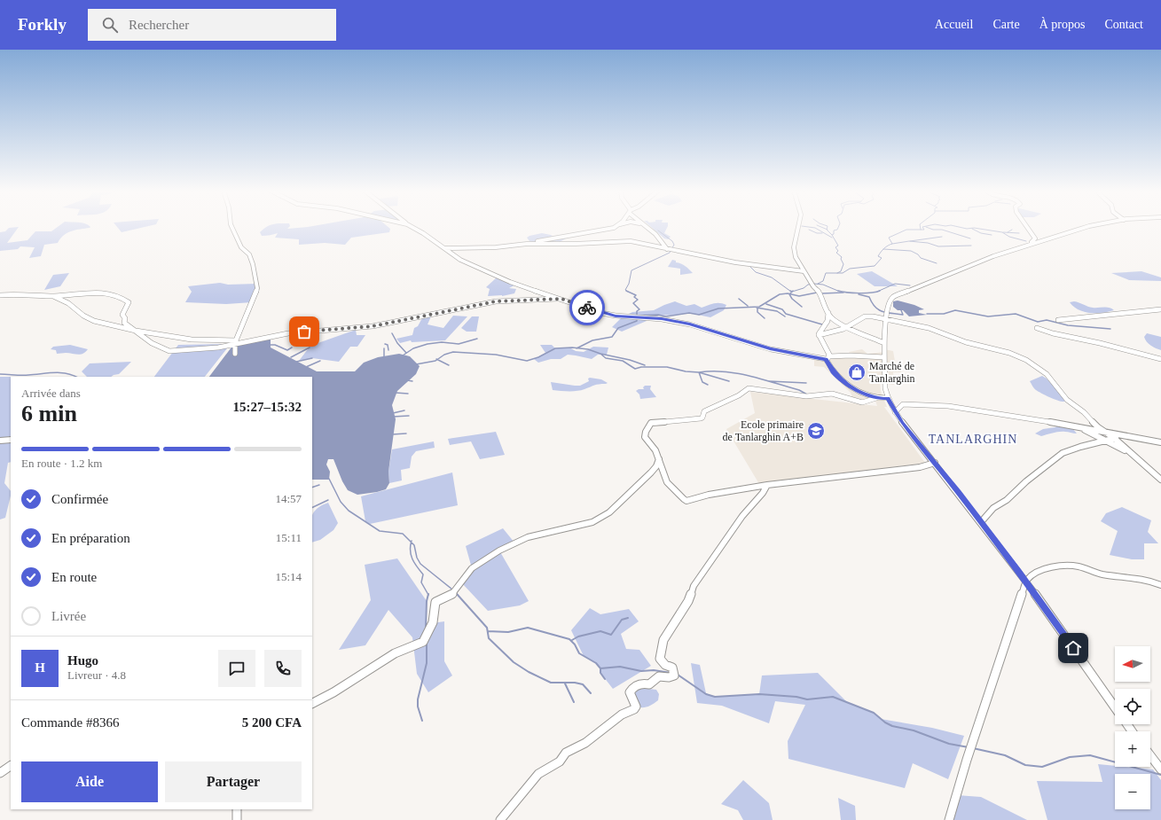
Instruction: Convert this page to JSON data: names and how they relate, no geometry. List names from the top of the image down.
{
  "districts": ["TANLARGHIN"],
  "places": {
    "shop": ["Marché de Tanlarghin"],
    "school or university": ["Ecole primaire de Tanlarghin A+B"]
  },
  "north": "left",
  "page": {
    "header": "Forkly",
    "search": "Rechercher",
    "nav": [
      "Accueil",
      "Carte",
      "À propos",
      "Contact"
    ],
    "heading": ["6 min", "Arrivée dans", "15:27–15:32"],
    "panel": [
      "Hugo",
      "Livreur · 4.8",
      "Commande #8366",
      "5 200 CFA"
    ],
    "bar": "En route · 1.2 km",
    "list": [
      ["Confirmée", "14:57"],
      ["En préparation", "15:11"],
      ["En route", "15:14"],
      "Livrée"
    ],
    "map_buttons": ["+", "−"],
    "round": "H",
    "buttons": ["Aide", "Partager"]
  }
}
